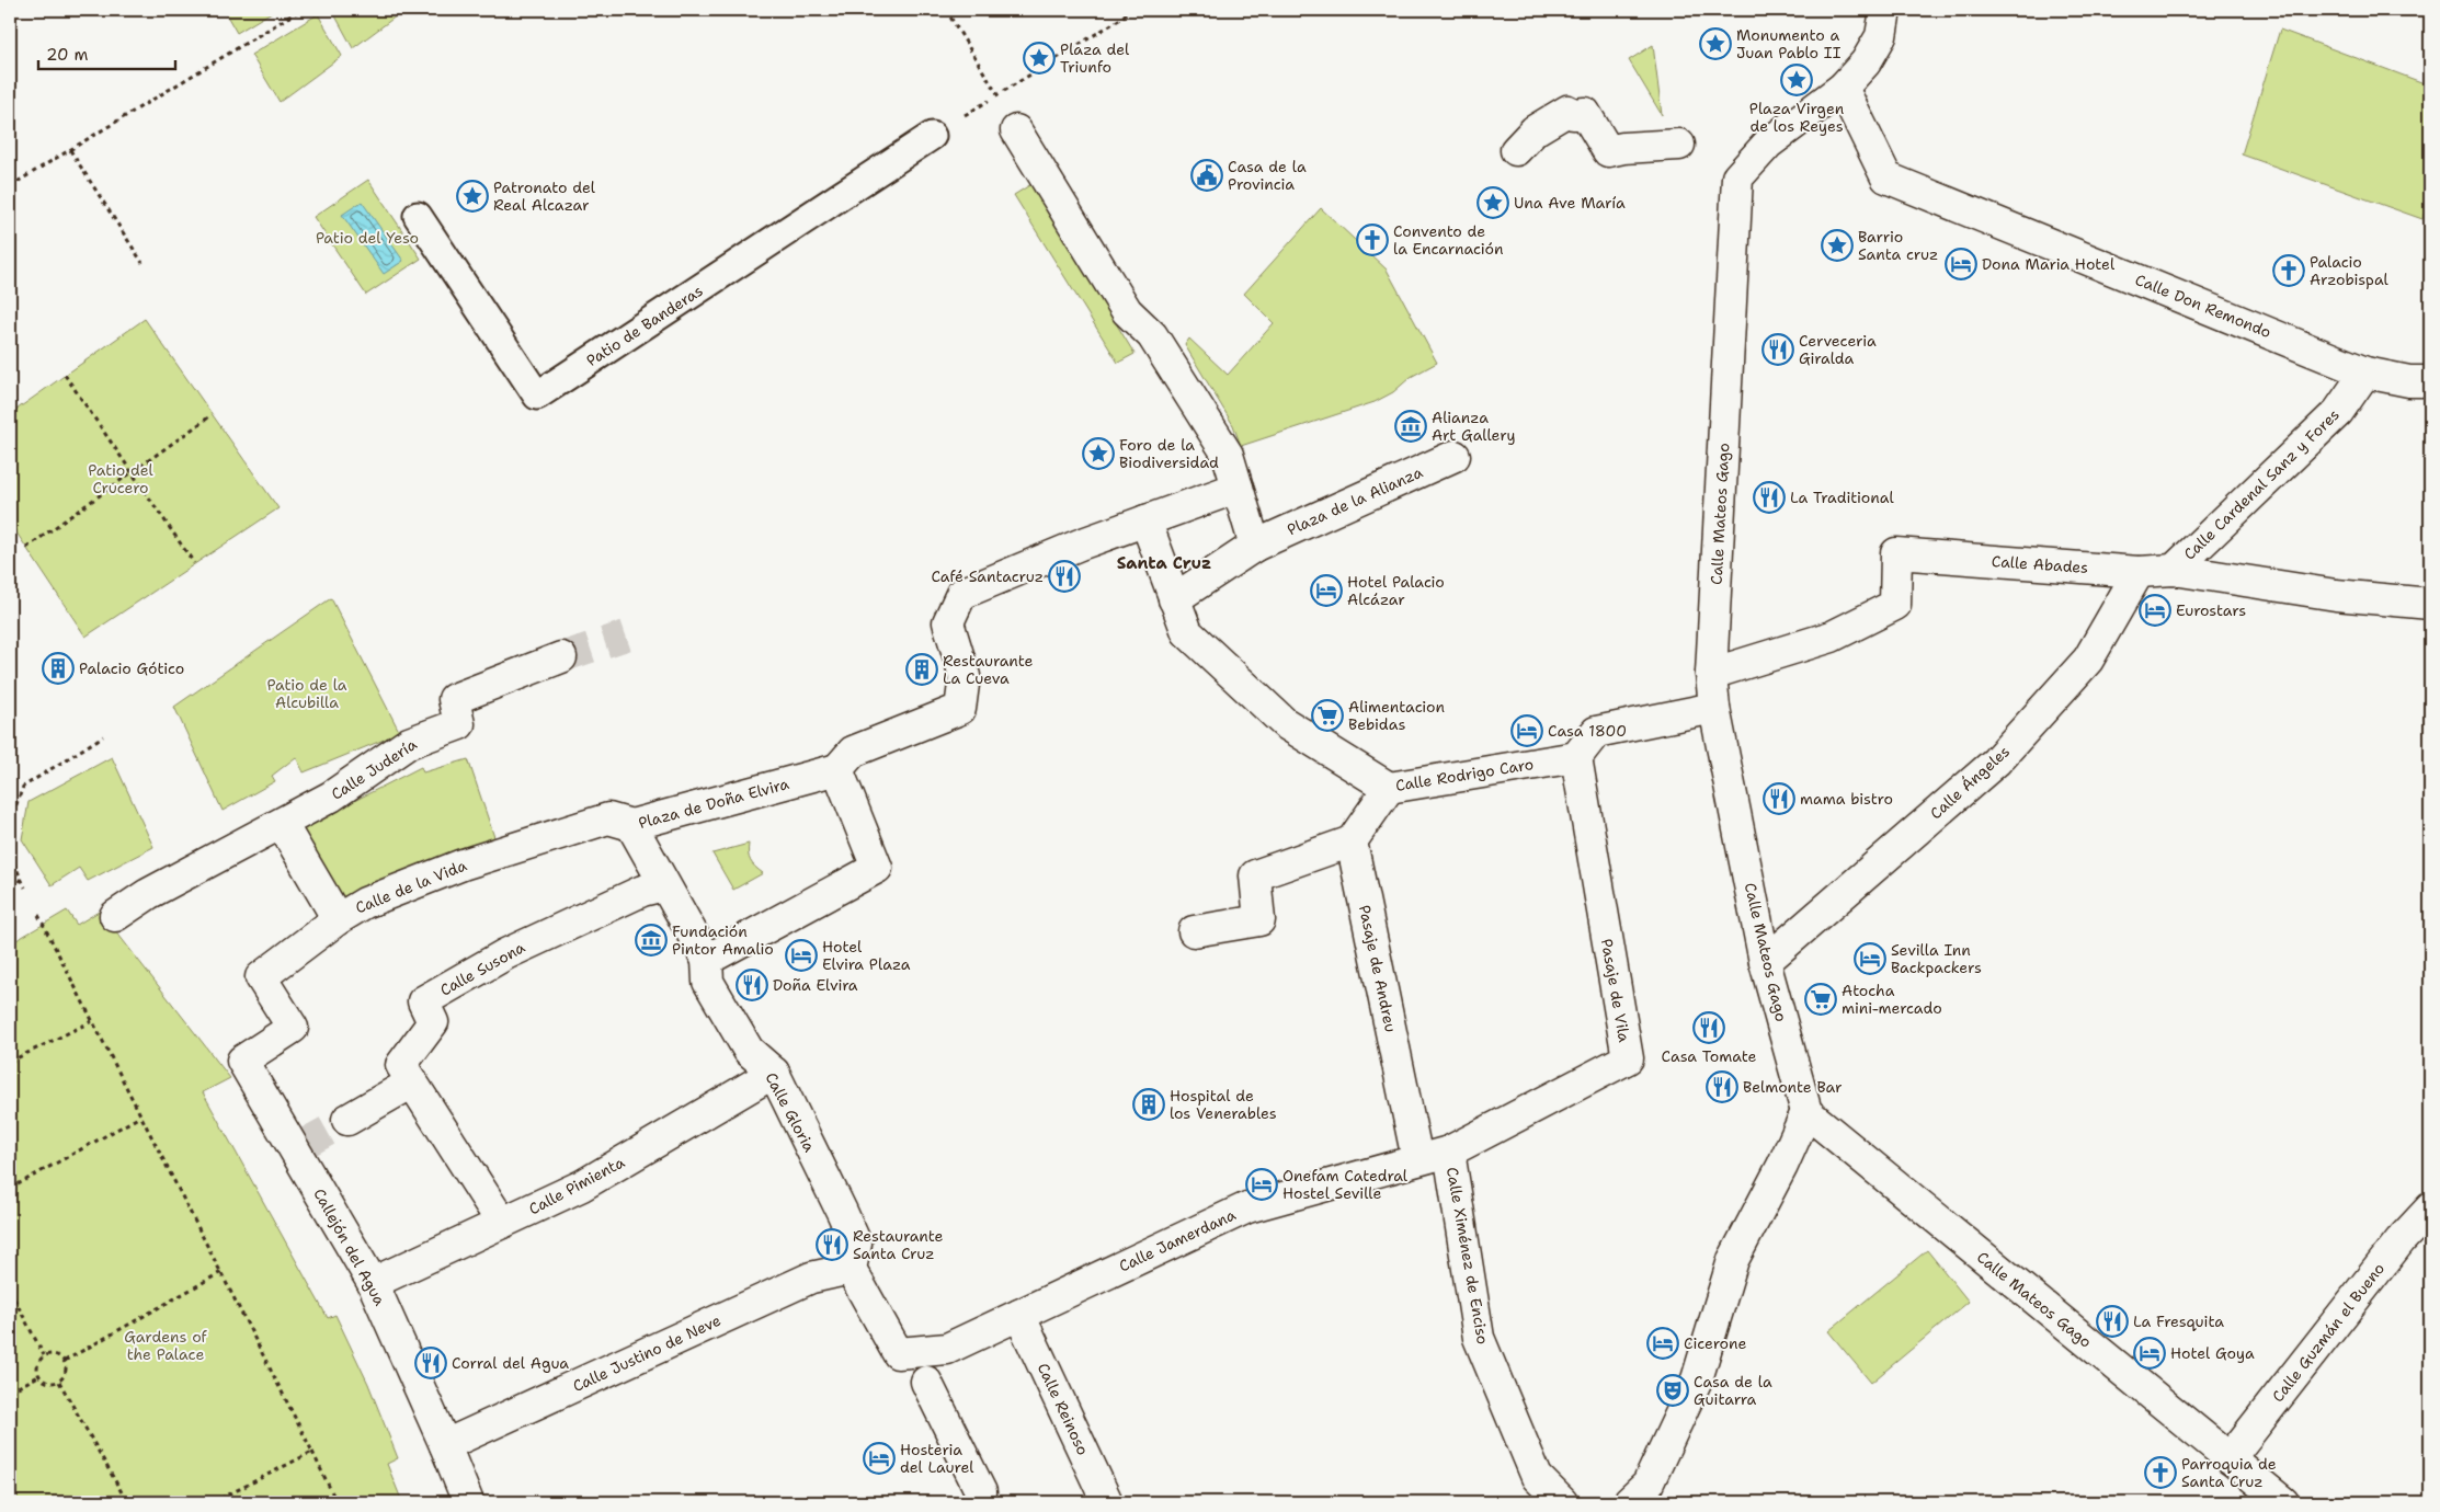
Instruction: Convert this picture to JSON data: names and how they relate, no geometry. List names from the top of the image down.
{
  "streets": {
    "street": [
      "Calle Don Remondo",
      "Calle Cardenal Sanz y Fores",
      "Plaza de la Alianza",
      "Calle Mateos Gago",
      "Calle Abades",
      "Calle Judería",
      "Calle Rodrigo Caro",
      "Calle Ángeles",
      "Plaza de Doña Elvira",
      "Calle de la Vida",
      "Calle Susona",
      "Pasaje de Andreu",
      "Pasaje de Vila",
      "Calle Gloria",
      "Calle Pimienta",
      "Calle Jamerdana",
      "Callejón del Agua",
      "Calle Ximénez de Enciso",
      "Calle Guzmán el Bueno",
      "Calle Justino de Neve",
      "Calle Reinoso"
    ],
    "lane": ["Patio de Banderas"]
  },
  "crossings": [
    ["Calle Don Remondo", "Calle Cardenal Sanz y Fores"],
    ["Calle Don Remondo", "Calle Mateos Gago"],
    ["Calle Cardenal Sanz y Fores", "Calle Abades"],
    ["Plaza de la Alianza", "Calle Rodrigo Caro"],
    ["Calle Mateos Gago", "Calle Abades"],
    ["Calle Mateos Gago", "Calle Ángeles"],
    ["Calle Mateos Gago", "Calle Guzmán el Bueno"],
    ["Calle Abades", "Calle Ángeles"],
    ["Calle Rodrigo Caro", "Pasaje de Vila"],
    ["Plaza de Doña Elvira", "Calle de la Vida"],
    ["Plaza de Doña Elvira", "Calle Susona"],
    ["Plaza de Doña Elvira", "Calle Gloria"],
    ["Calle de la Vida", "Callejón del Agua"],
    ["Calle Susona", "Calle Pimienta"],
    ["Pasaje de Andreu", "Calle Jamerdana"],
    ["Pasaje de Vila", "Calle Jamerdana"],
    ["Pasaje de Vila", "Calle Ximénez de Enciso"],
    ["Calle Gloria", "Calle Pimienta"],
    ["Calle Gloria", "Calle Jamerdana"],
    ["Calle Gloria", "Calle Justino de Neve"],
    ["Calle Pimienta", "Callejón del Agua"],
    ["Calle Jamerdana", "Calle Ximénez de Enciso"],
    ["Calle Jamerdana", "Calle Justino de Neve"],
    ["Calle Jamerdana", "Calle Reinoso"],
    ["Callejón del Agua", "Calle Justino de Neve"]
  ],
  "districts": ["Santa Cruz"],
  "parks": [
    "Patio del Yeso",
    "Patio del Crucero",
    "Patio de la Alcubilla",
    "Gardens of the Palace"
  ],
  "places": {
    "place": [
      "Monumento a Juan Pablo II",
      "Plaza del Triunfo",
      "Plaza Virgen de los Reyes",
      "Patronato del Real Alcazar",
      "Una Ave María",
      "Barrio Santa cruz",
      "Foro de la Biodiversidad"
    ],
    "public building": ["Casa de la Provincia"],
    "church": ["Convento de la Encarnación", "Palacio Arzobispal", "Parroquia de Santa Cruz"],
    "hotel": [
      "Dona Maria Hotel",
      "Hotel Palacio Alcázar",
      "Eurostars",
      "Casa 1800",
      "Hotel Elvira Plaza",
      "Sevilla Inn Backpackers",
      "Onefam Catedral Hostel Seville",
      "Cicerone",
      "Hotel Goya",
      "Hosteria del Laurel"
    ],
    "restaurant": [
      "Cerveceria Giralda",
      "La Traditional",
      "Café Santacruz",
      "mama bistro",
      "Doña Elvira",
      "Casa Tomate",
      "Belmonte Bar",
      "Restaurante Santa Cruz",
      "La Fresquita",
      "Corral del Agua"
    ],
    "museum": ["Alianza Art Gallery", "Fundación Pintor Amalio"],
    "building": ["Palacio Gótico", "Restaurante La Cueva", "Hospital de los Venerables"],
    "supermarket": ["Alimentacion Bebidas", "Atocha mini-mercado"],
    "theatre": ["Casa de la Guitarra"]
  },
  "scale_bar": "20 m"
}
